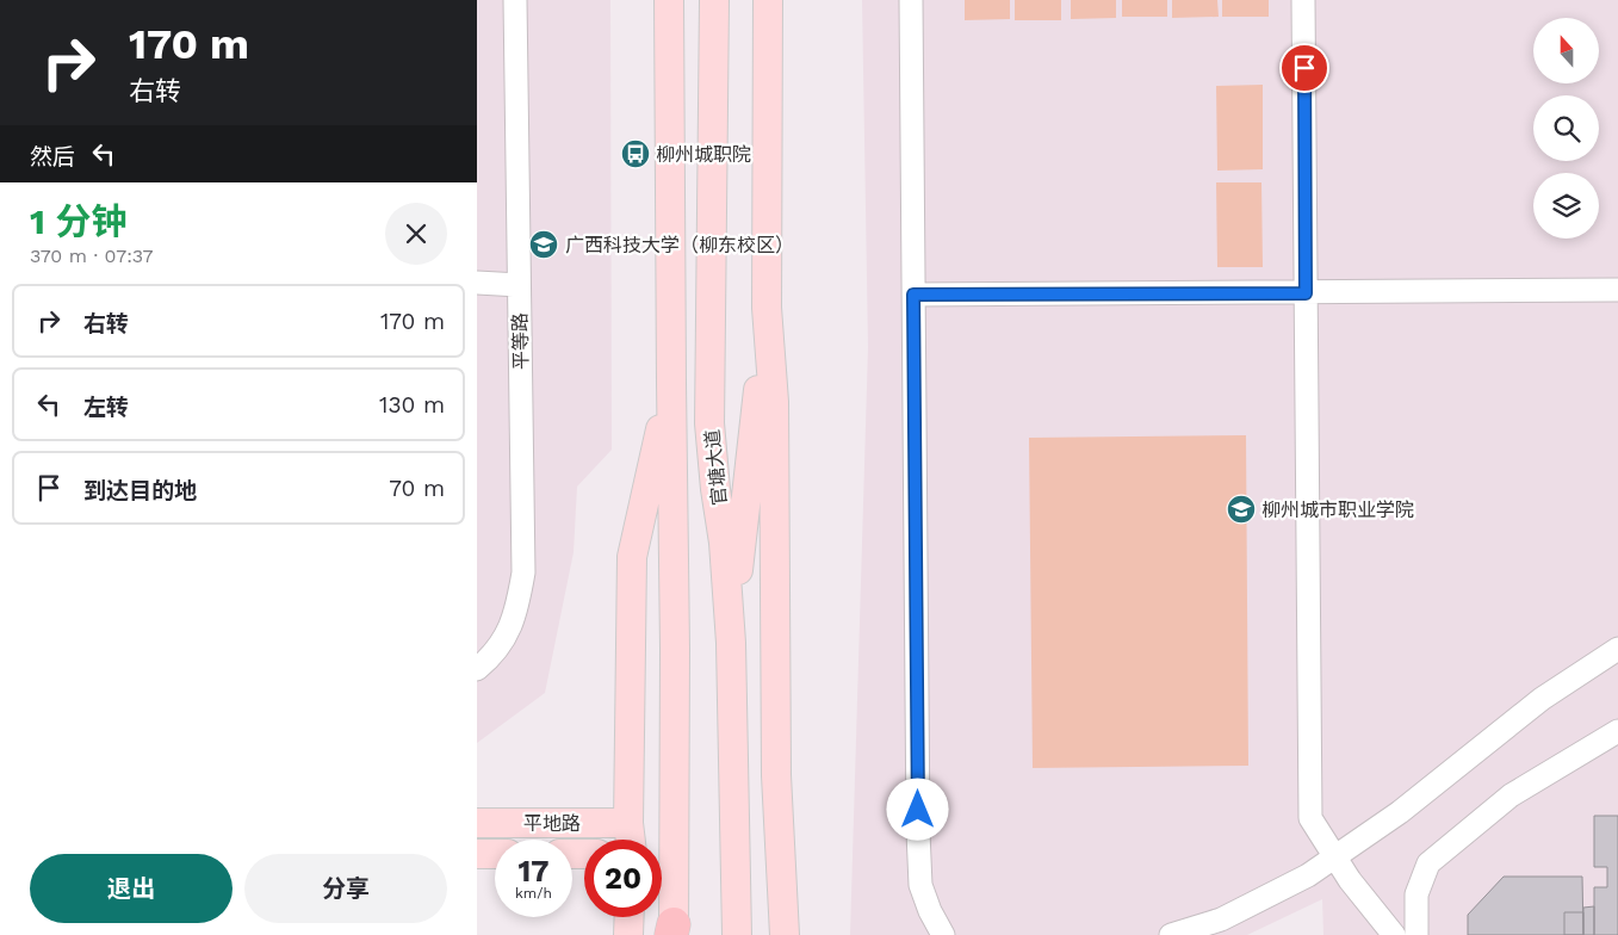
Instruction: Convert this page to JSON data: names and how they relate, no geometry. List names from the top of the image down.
{
  "streets": {
    "main road": ["官塘大道", "平地路"],
    "lane": ["平等路"]
  },
  "places": {
    "bus stop": ["柳州城职院"],
    "school or university": ["广西科技大学（柳东校区）", "柳州城市职业学院"]
  },
  "north": "top",
  "page": {
    "turn": ["170 m", "右转"],
    "then": "然后",
    "heading": ["1 分钟", "370 m · 07:37"],
    "list": [
      {
        "name": "右转",
        "value": "170 m"
      },
      {
        "name": "左转",
        "value": "130 m"
      },
      {
        "name": "到达目的地",
        "value": "70 m"
      }
    ],
    "speed": "17 km/h",
    "limit": "20",
    "buttons": ["退出", "分享"]
  }
}
